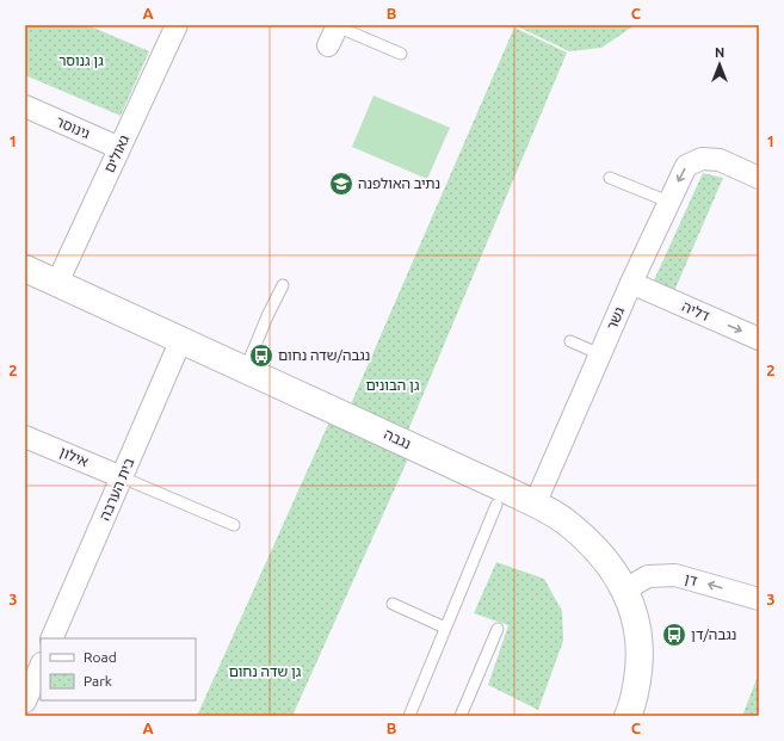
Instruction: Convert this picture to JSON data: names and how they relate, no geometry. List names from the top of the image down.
{
  "streets": {
    "street": [
      "גינוסר",
      "גאולים",
      "דליה",
      "גשר",
      "נגבה",
      "אילון",
      "בית הערבה",
      "דן"
    ]
  },
  "crossings": [
    ["גינוסר", "גאולים"],
    ["גאולים", "נגבה"],
    ["דליה", "גשר"],
    ["גשר", "נגבה"],
    ["נגבה", "בית הערבה"],
    ["נגבה", "דן"],
    ["אילון", "בית הערבה"]
  ],
  "one_way": ["דליה", "דן"],
  "parks": ["גן גנוסר", "גן הבונים", "גן שדה נחום"],
  "places": {
    "school or university": ["נתיב האולפנה"],
    "bus stop": ["נגבה/שדה נחום", "נגבה/דן"]
  },
  "legend": ["Road", "Park"],
  "north": "top",
  "grid": {
    "columns": ["A", "B", "C"],
    "rows": ["1", "2", "3"]
  }
}
